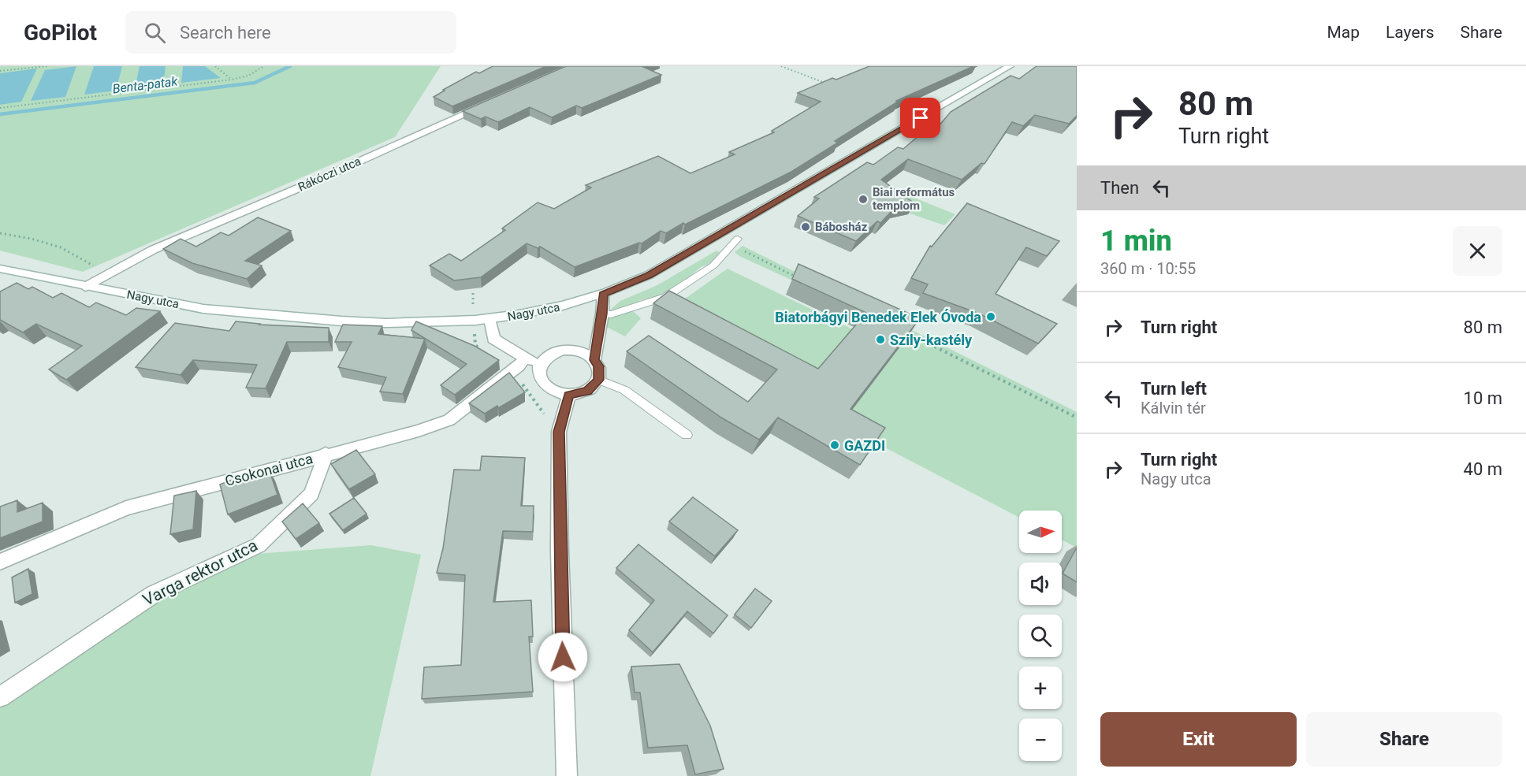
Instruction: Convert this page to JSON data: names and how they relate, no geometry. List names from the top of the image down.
{
  "streets": {
    "street": [
      "Rákóczi utca",
      "Nagy utca",
      "Csokonai utca",
      "Varga rektor utca"
    ]
  },
  "crossings": [
    ["Rákóczi utca", "Nagy utca"],
    ["Csokonai utca", "Varga rektor utca"]
  ],
  "water": ["Benta-patak"],
  "places": [
    "Biai református templom",
    "Bábosház",
    "Biatorbágyi Benedek Elek Óvoda",
    "Szily-kastély",
    "GAZDI"
  ],
  "north": "right",
  "page": {
    "header": "GoPilot",
    "search": "Search here",
    "nav": ["Map", "Layers", "Share"],
    "turn": ["80 m", "Turn right"],
    "then": "Then",
    "heading": ["1 min", "360 m · 10:55"],
    "list": [
      {
        "name": "Turn right",
        "value": "80 m"
      },
      {
        "name": "Turn left",
        "note": "Kálvin tér",
        "value": "10 m"
      },
      {
        "name": "Turn right",
        "note": "Nagy utca",
        "value": "40 m"
      }
    ],
    "map_buttons": ["+", "−"],
    "buttons": ["Exit", "Share"]
  }
}
